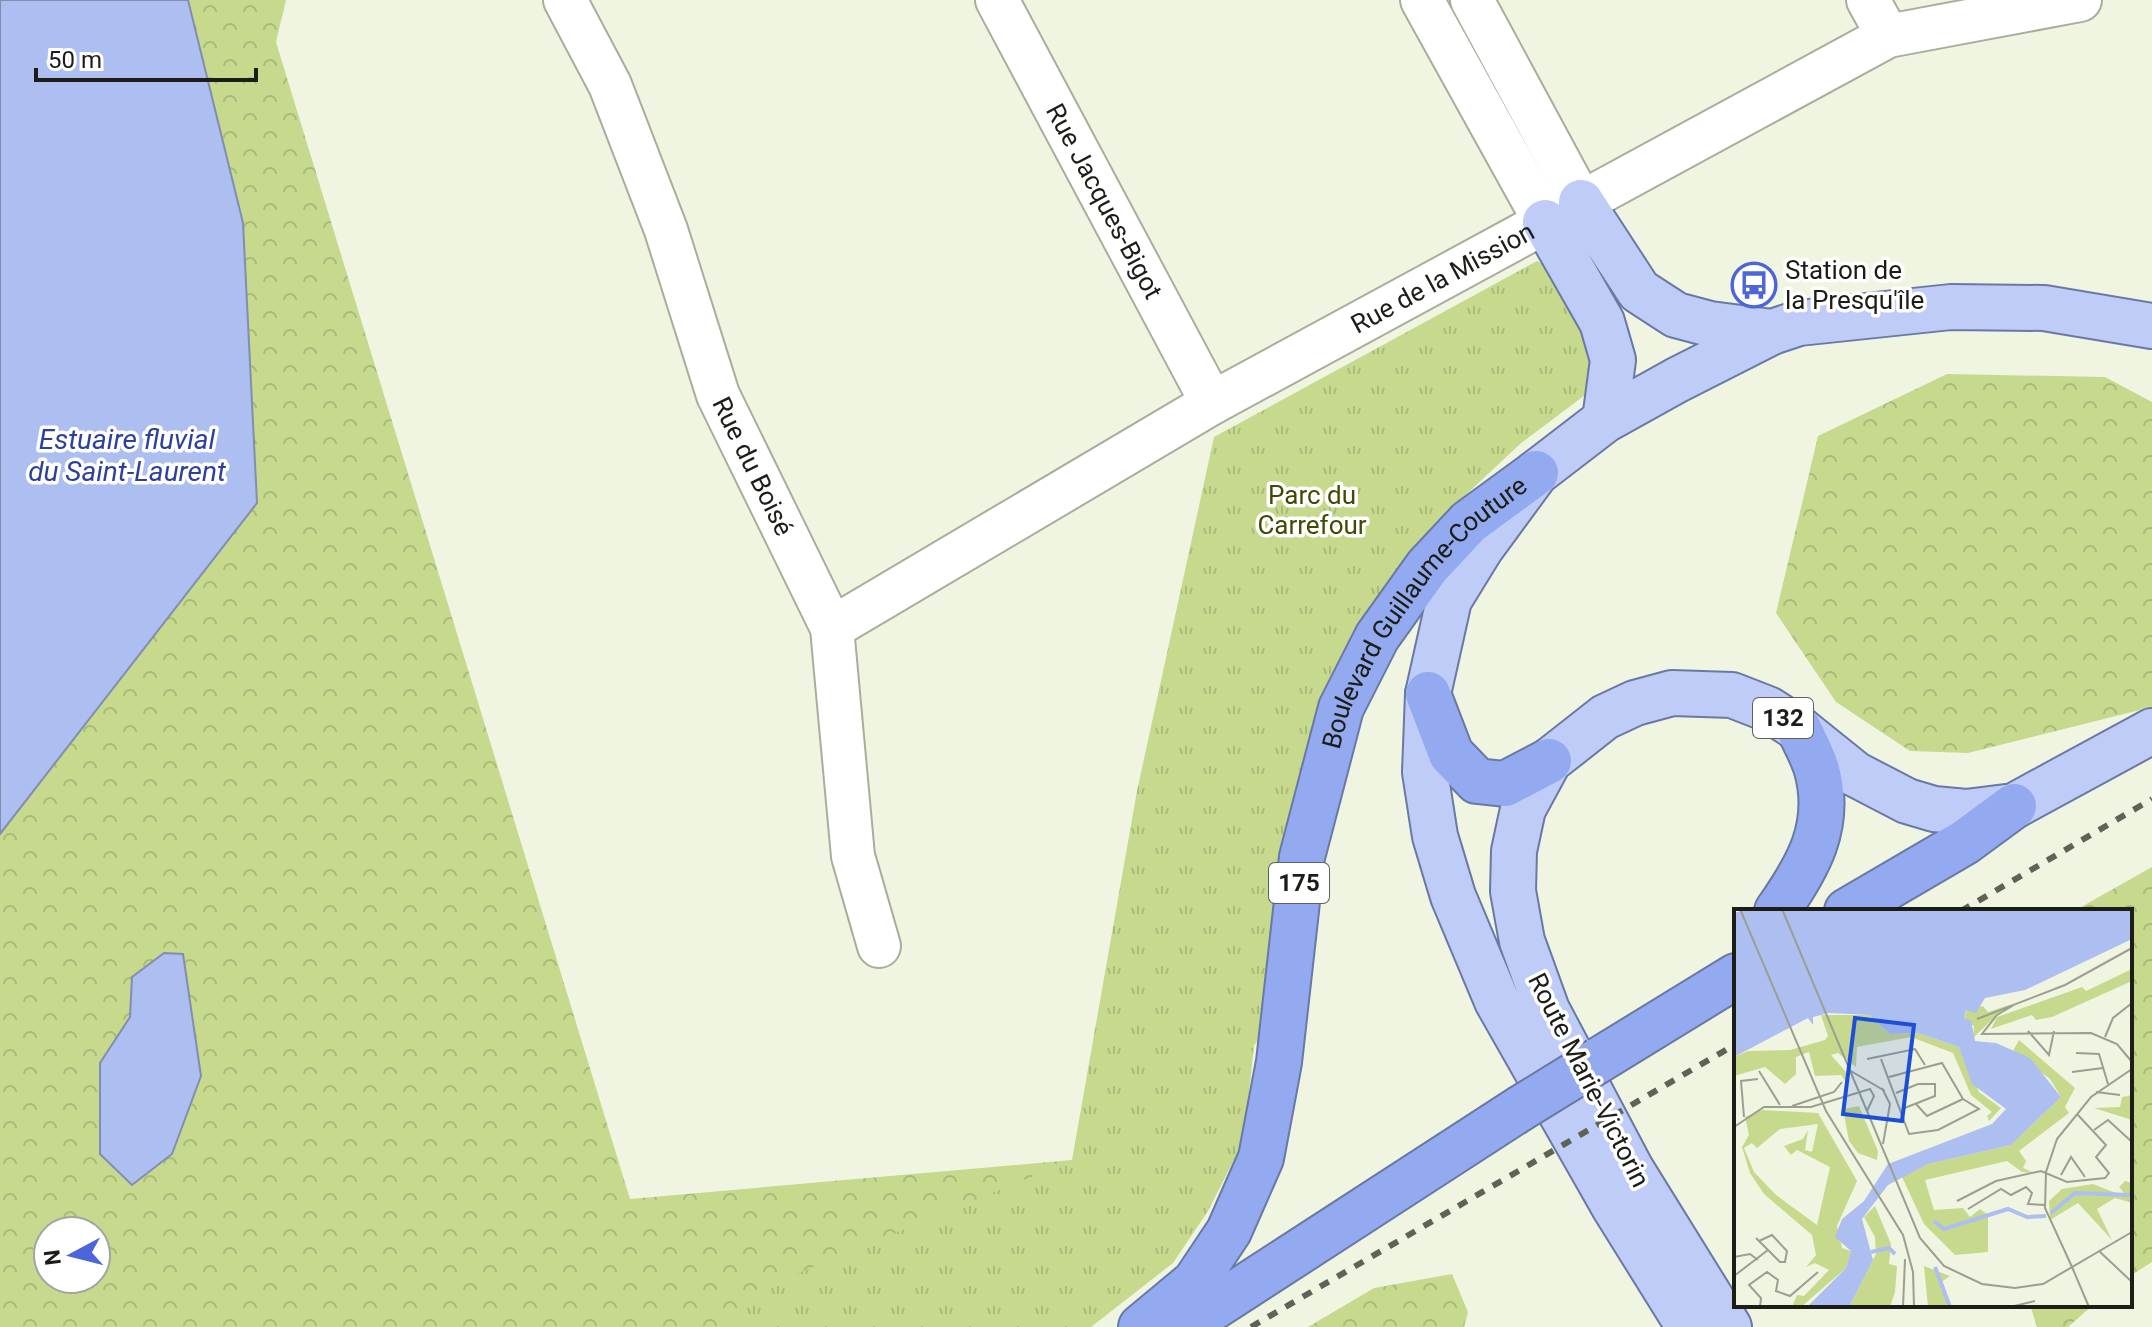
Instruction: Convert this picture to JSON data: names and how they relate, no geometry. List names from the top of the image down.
{
  "streets": {
    "highway": ["Boulevard Guillaume-Couture", "175"],
    "main road": ["132", "Route Marie-Victorin"],
    "street": ["Rue Jacques-Bigot", "Rue de la Mission", "Rue du Boisé"]
  },
  "crossings": [
    ["Rue Jacques-Bigot", "Rue de la Mission"],
    ["Rue de la Mission", "Rue du Boisé"],
    ["Boulevard Guillaume-Couture", "Route Marie-Victorin"],
    ["132", "Route Marie-Victorin"]
  ],
  "water": ["Estuaire fluvial du Saint-Laurent"],
  "parks": ["Parc du Carrefour"],
  "places": {
    "bus stop": ["Station de la Presqu'île"]
  },
  "scale_bar": "50 m",
  "north": "left"
}
